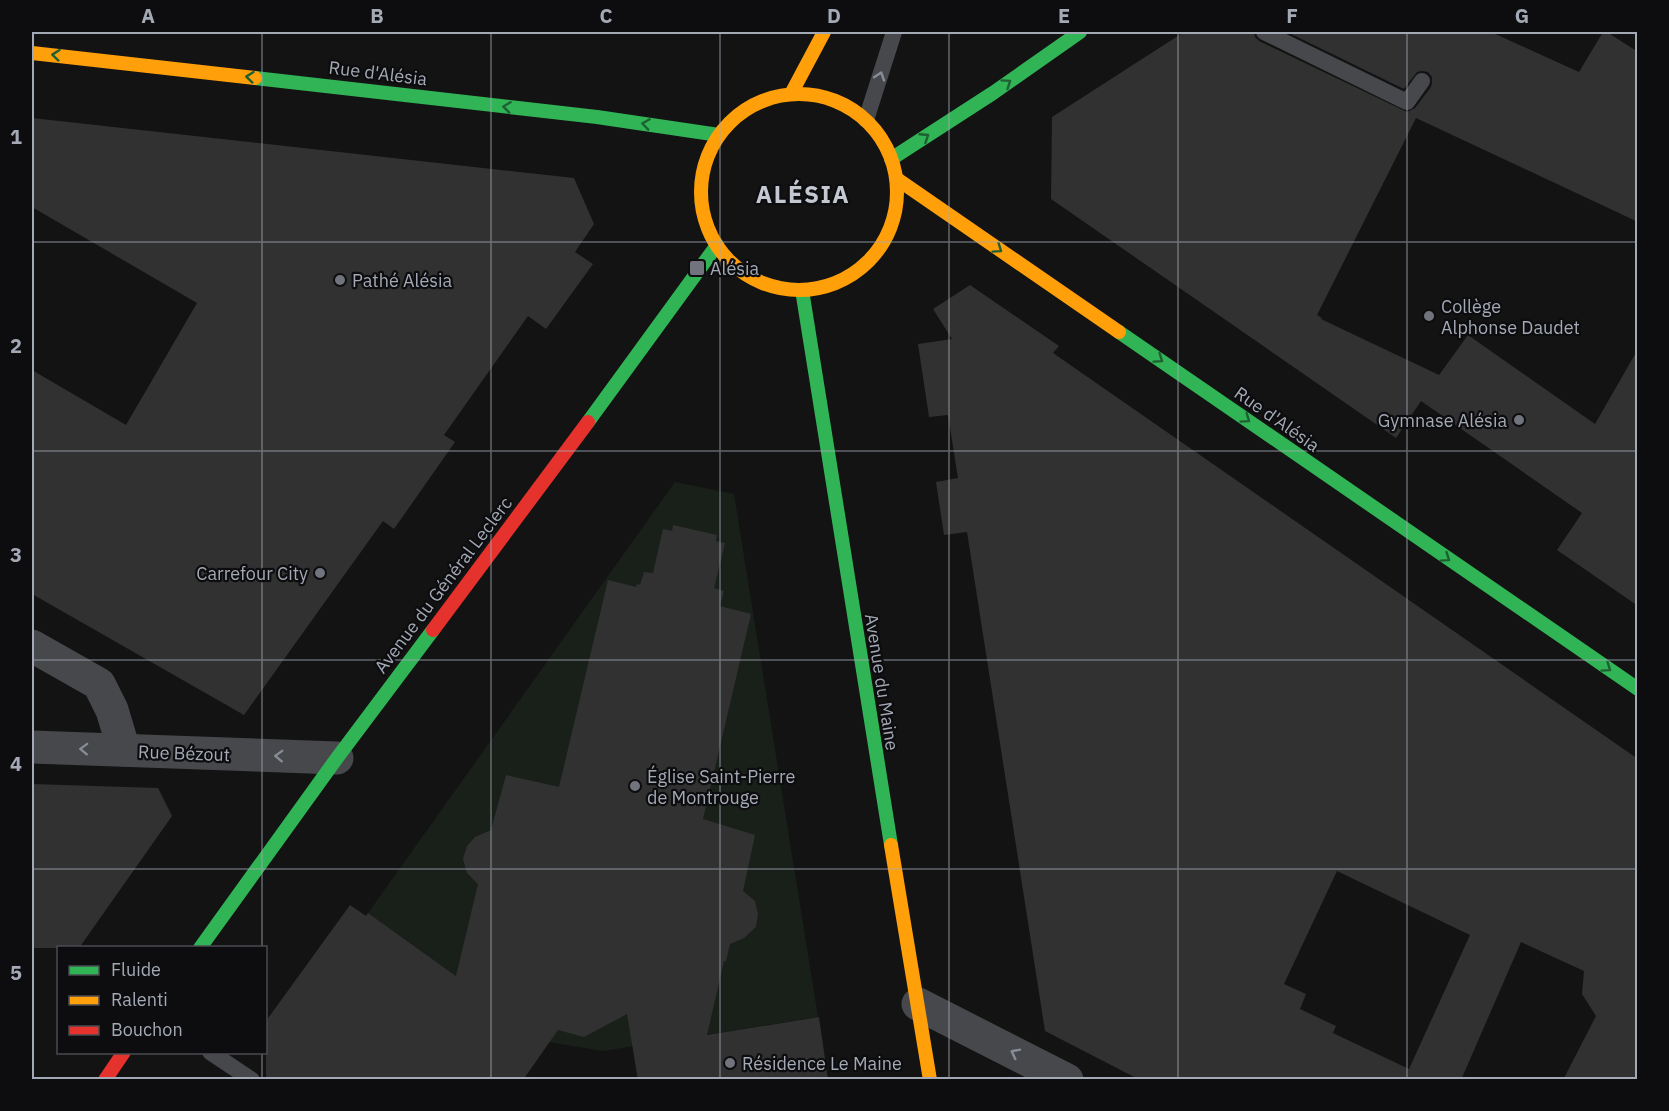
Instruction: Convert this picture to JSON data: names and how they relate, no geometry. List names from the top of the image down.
{
  "streets": {
    "main road": ["Rue d'Alésia", "Avenue du Général Leclerc", "Avenue du Maine"],
    "street": ["Rue Bézout"]
  },
  "crossings": [
    ["Rue d'Alésia", "Avenue du Général Leclerc"],
    ["Rue d'Alésia", "Avenue du Maine"],
    ["Avenue du Général Leclerc", "Avenue du Maine"],
    ["Avenue du Général Leclerc", "Rue Bézout"]
  ],
  "one_way": ["Rue Bézout"],
  "districts": ["ALÉSIA"],
  "places": {
    "transit": ["Alésia"],
    "other": [
      "Pathé Alésia",
      "Collège Alphonse Daudet",
      "Gymnase Alésia",
      "Carrefour City",
      "Église Saint-Pierre de Montrouge",
      "Résidence Le Maine"
    ]
  },
  "legend": ["Fluide", "Ralenti", "Bouchon"],
  "grid": {
    "columns": [
      "A",
      "B",
      "C",
      "D",
      "E",
      "F",
      "G"
    ],
    "rows": [
      "1",
      "2",
      "3",
      "4",
      "5"
    ]
  }
}
